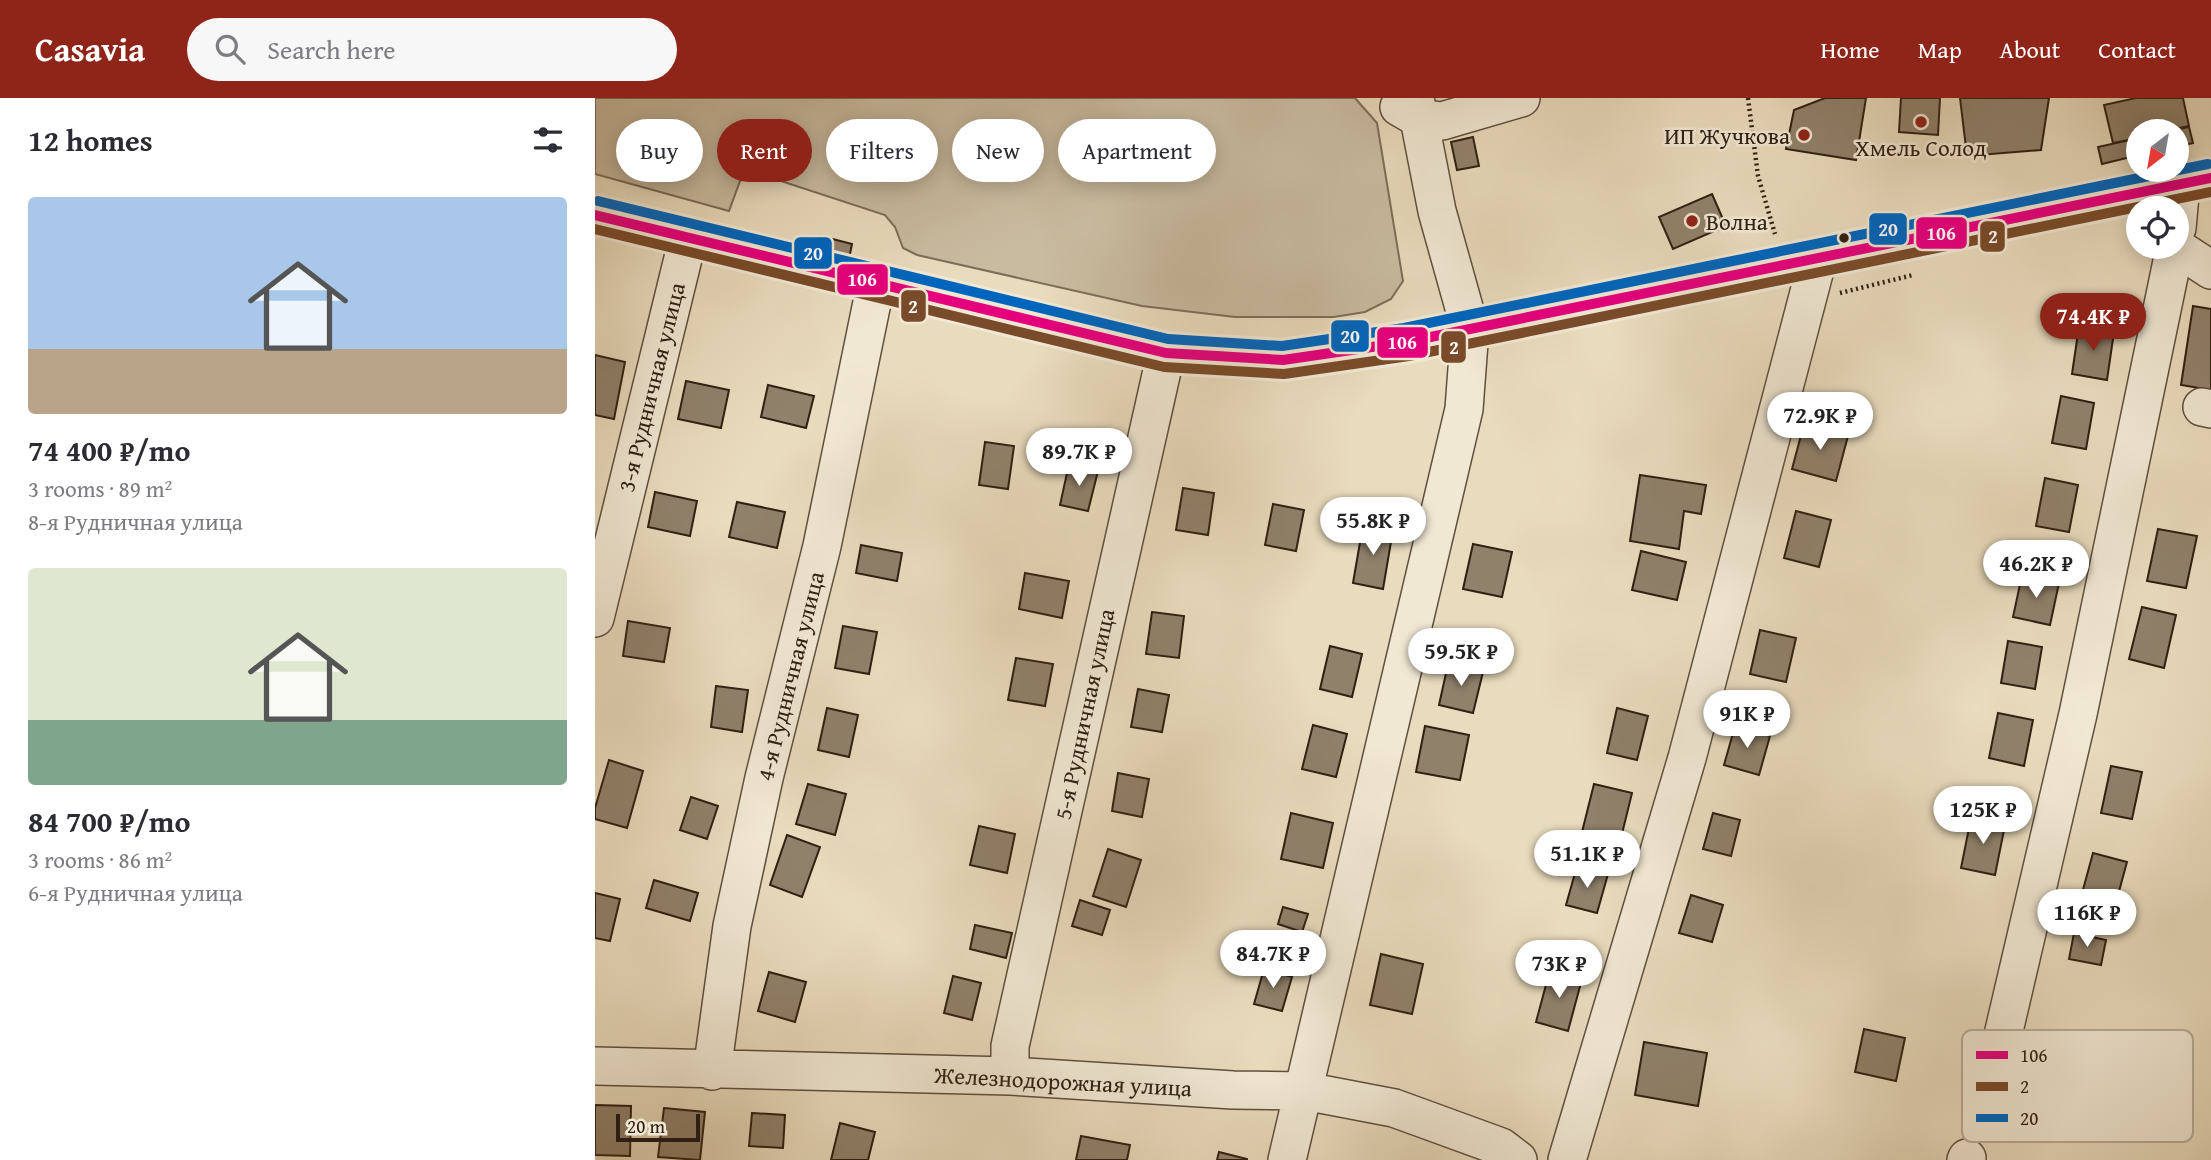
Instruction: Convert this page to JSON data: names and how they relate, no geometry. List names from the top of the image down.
{
  "streets": {
    "street": [
      "3-я Рудничная улица",
      "4-я Рудничная улица",
      "5-я Рудничная улица",
      "Железнодорожная улица"
    ]
  },
  "crossings": [
    ["4-я Рудничная улица", "Железнодорожная улица"],
    ["5-я Рудничная улица", "Железнодорожная улица"]
  ],
  "places": ["Хмель Солод", "ИП Жучкова", "Волна"],
  "lines": ["transit line 20", "transit line 106", "transit line 2"],
  "legend": ["106", "2", "20"],
  "scale_bar": "20 m",
  "north": "bottom left",
  "page": {
    "header": "Casavia",
    "search": "Search here",
    "nav": [
      "Home",
      "Map",
      "About",
      "Contact"
    ],
    "heading": "12 homes",
    "chip": [
      "Buy",
      "Rent",
      "Filters",
      "New",
      "Apartment"
    ],
    "list": [
      {
        "name": "74 400 ₽/mo",
        "note": "3 rooms · 89 m² · 8-я Рудничная улица"
      },
      {
        "name": "84 700 ₽/mo",
        "note": "3 rooms · 86 m² · 6-я Рудничная улица"
      }
    ],
    "price": [
      "74.4K ₽",
      "72.9K ₽",
      "89.7K ₽",
      "55.8K ₽",
      "46.2K ₽",
      "59.5K ₽",
      "91K ₽",
      "125K ₽",
      "51.1K ₽",
      "116K ₽",
      "84.7K ₽",
      "73K ₽"
    ],
    "scale": "20 m"
  }
}
